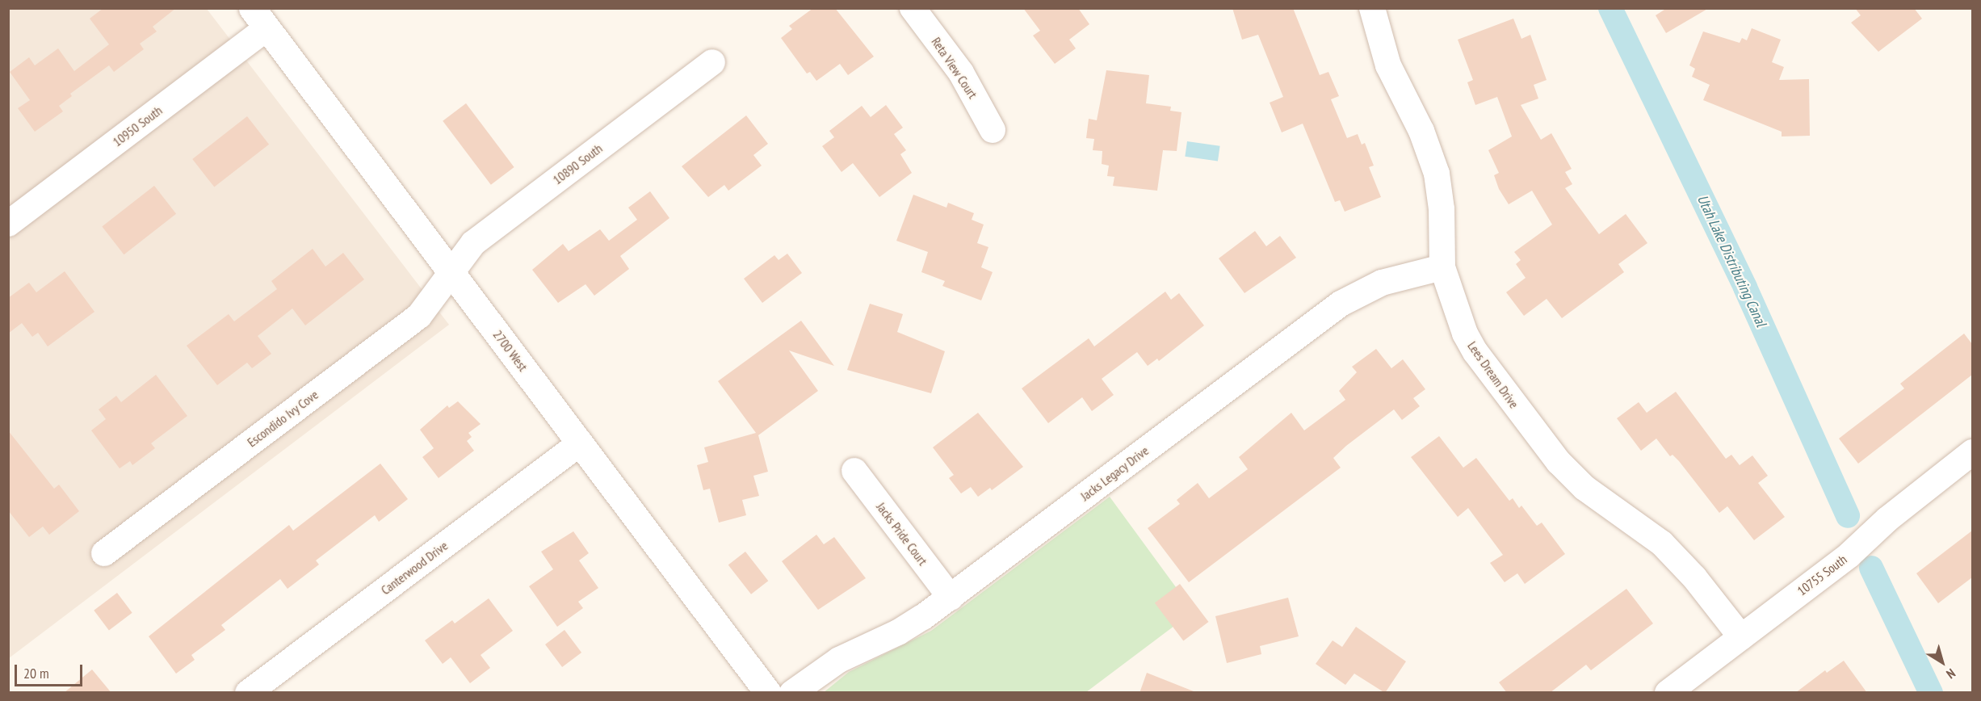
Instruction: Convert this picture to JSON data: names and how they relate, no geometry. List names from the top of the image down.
{
  "streets": {
    "main road": ["2700 West"],
    "street": [
      "Reta View Court",
      "10950 South",
      "10890 South",
      "Lees Dream Drive",
      "Escondido Ivy Cove",
      "Jacks Legacy Drive",
      "Jacks Pride Court",
      "Canterwood Drive",
      "10755 South"
    ]
  },
  "crossings": [
    ["10950 South", "2700 West"],
    ["10890 South", "2700 West"],
    ["10890 South", "Escondido Ivy Cove"],
    ["2700 West", "Escondido Ivy Cove"],
    ["2700 West", "Canterwood Drive"],
    ["Lees Dream Drive", "Jacks Legacy Drive"],
    ["Lees Dream Drive", "10755 South"],
    ["Jacks Legacy Drive", "Jacks Pride Court"]
  ],
  "water": ["Utah Lake Distributing Canal"],
  "scale_bar": "20 m",
  "north": "bottom right"
}
